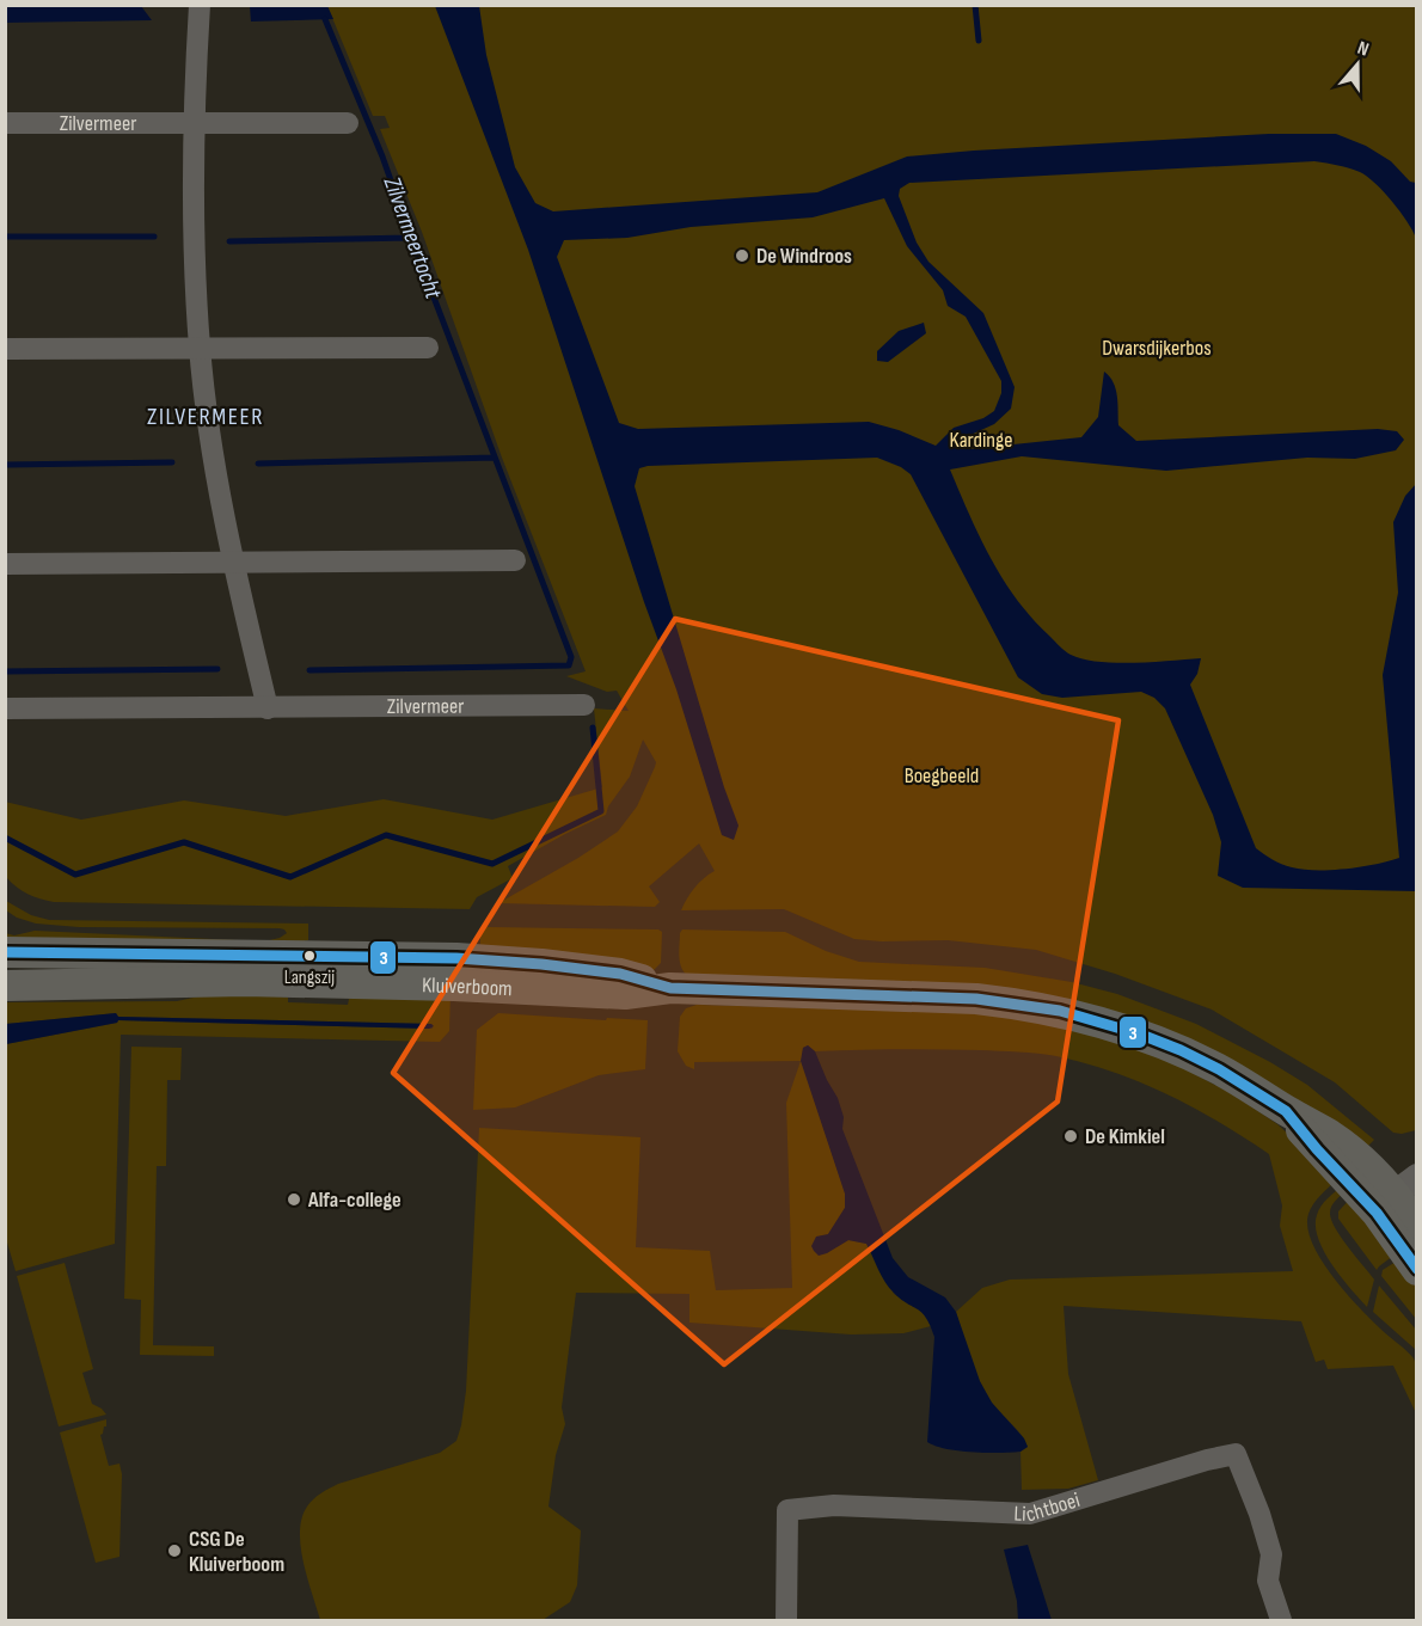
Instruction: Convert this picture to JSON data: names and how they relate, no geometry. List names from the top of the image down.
{
  "streets": {
    "main road": ["Kluiverboom"],
    "street": ["Zilvermeer", "Lichtboei"]
  },
  "districts": ["ZILVERMEER"],
  "water": ["Zilvermeertocht"],
  "parks": ["Dwarsdijkerbos", "Kardinge", "Boegbeeld"],
  "places": [
    "De Windroos",
    "Langszij",
    "De Kimkiel",
    "Alfa-college",
    "CSG De Kluiverboom"
  ],
  "lines": ["transit line 3"],
  "north": "top"
}
